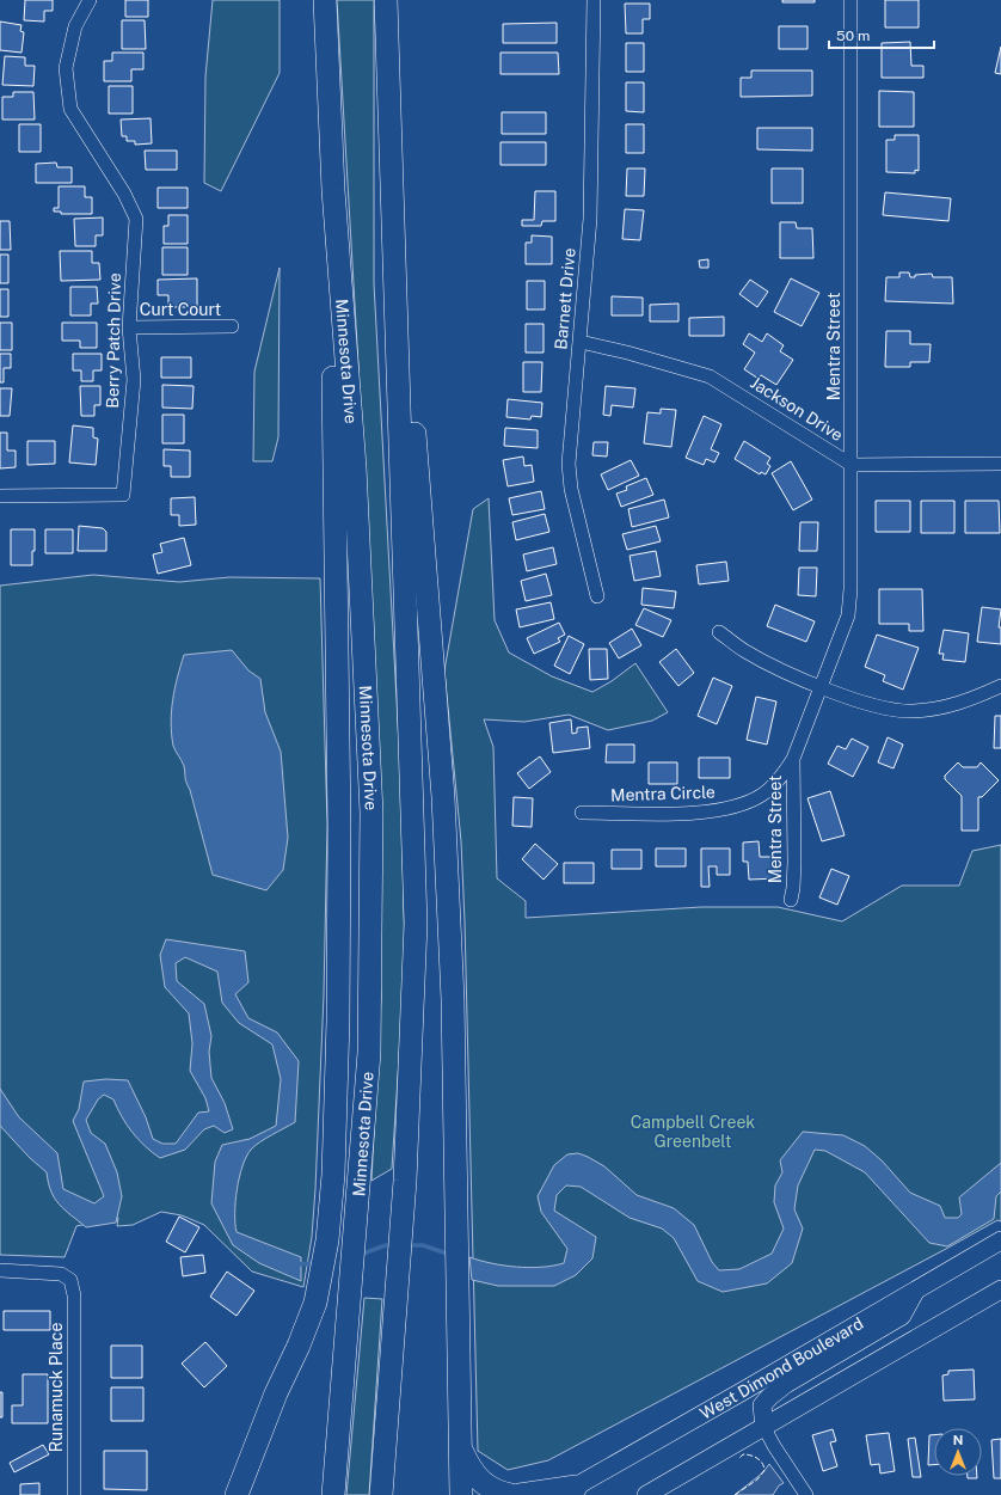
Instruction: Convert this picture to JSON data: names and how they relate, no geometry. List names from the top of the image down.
{
  "streets": {
    "highway": ["Minnesota Drive"],
    "main road": ["West Dimond Boulevard"],
    "street": [
      "Barnett Drive",
      "Curt Court",
      "Berry Patch Drive",
      "Mentra Street",
      "Jackson Drive",
      "Mentra Circle",
      "Runamuck Place"
    ]
  },
  "crossings": [
    ["Barnett Drive", "Jackson Drive"],
    ["Curt Court", "Berry Patch Drive"],
    ["Mentra Street", "Jackson Drive"],
    ["Mentra Street", "Mentra Circle"]
  ],
  "parks": ["Campbell Creek Greenbelt"],
  "scale_bar": "50 m",
  "north": "top"
}
